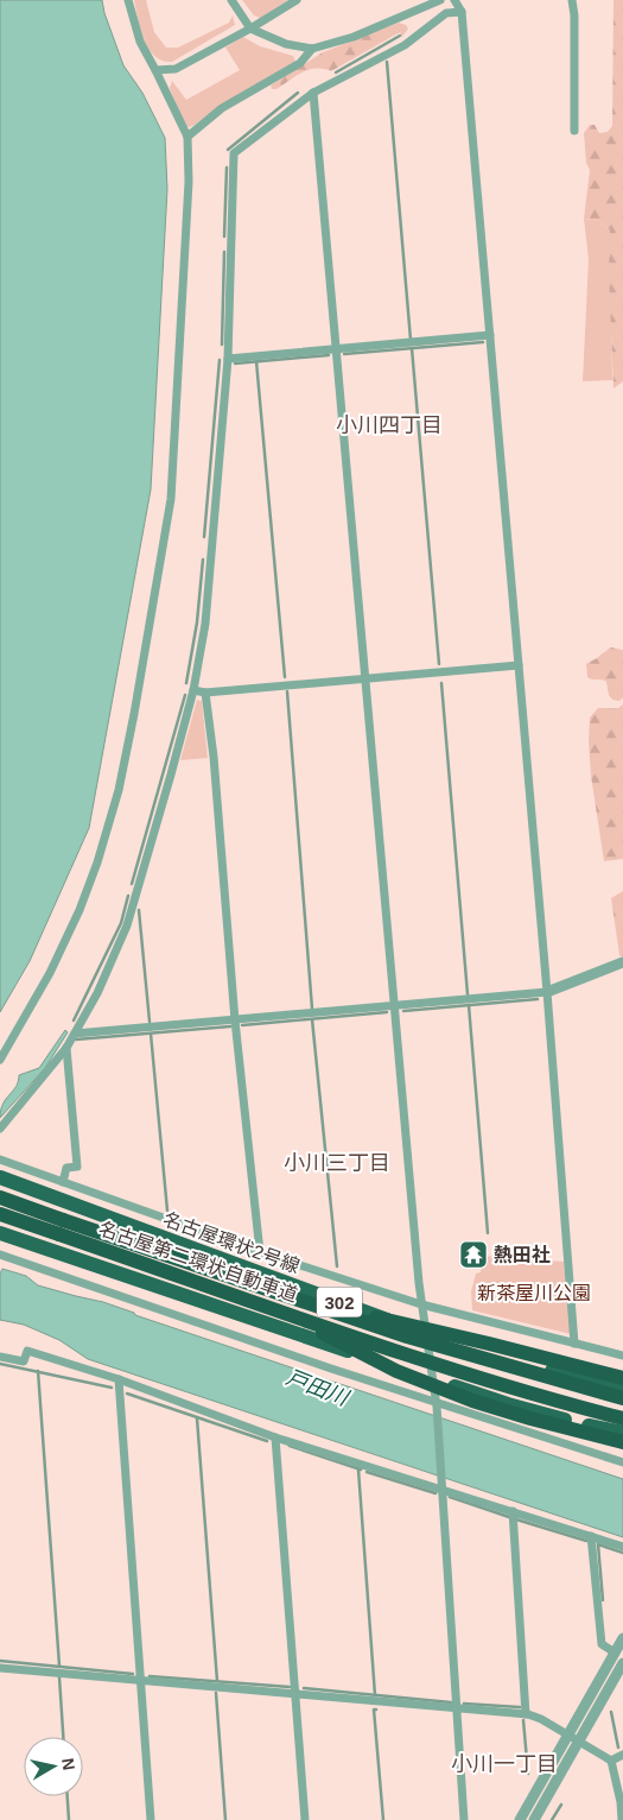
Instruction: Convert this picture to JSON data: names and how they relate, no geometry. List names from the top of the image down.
{
  "streets": {
    "highway": ["名古屋環状2号線", "名古屋第二環状自動車道", "302"]
  },
  "districts": ["小川四丁目", "小川三丁目", "小川一丁目"],
  "water": ["戸田川"],
  "parks": ["新茶屋川公園"],
  "places": {
    "temple": ["熱田社"]
  },
  "north": "right"
}
